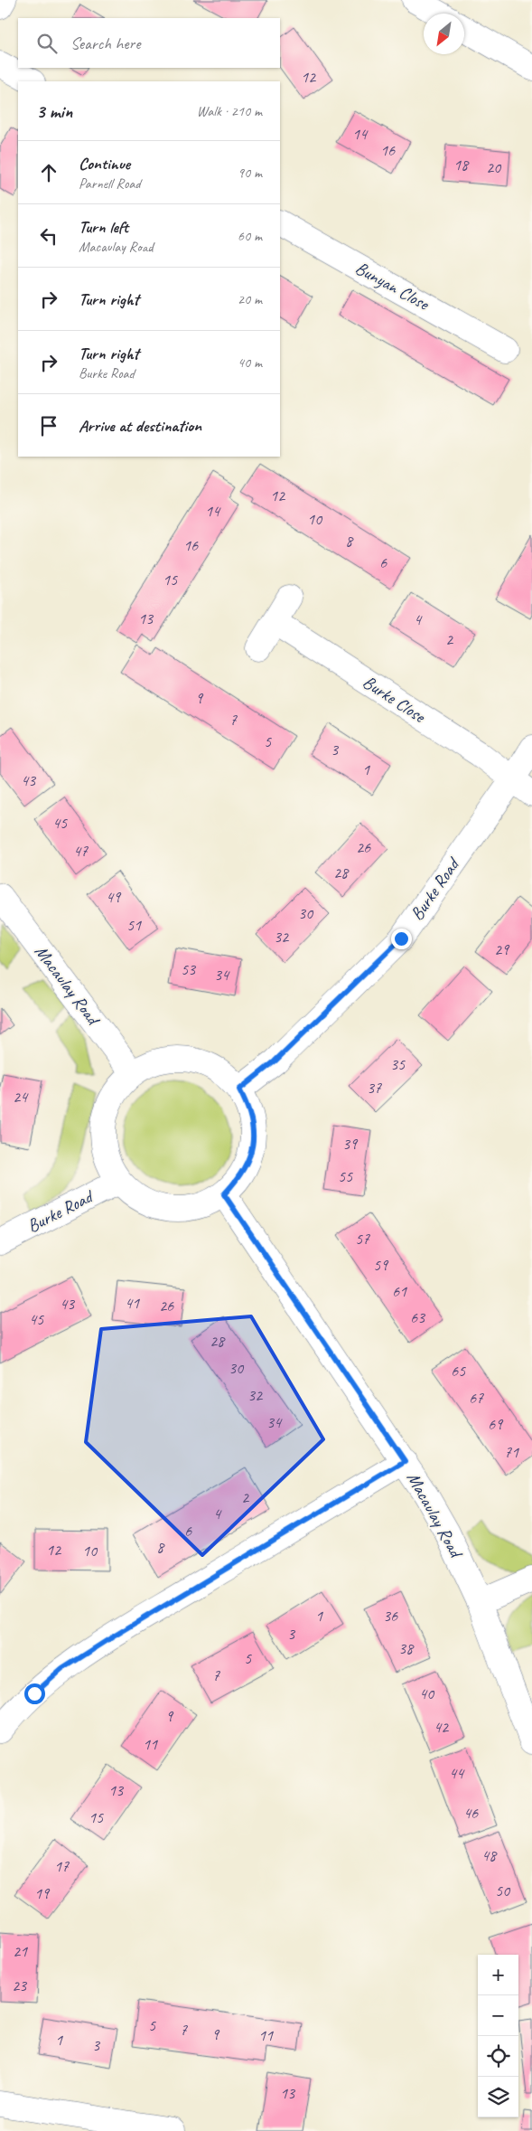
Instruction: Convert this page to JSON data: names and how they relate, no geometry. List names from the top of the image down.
{
  "streets": {
    "street": [
      "Bunyan Close",
      "Burke Close",
      "Burke Road",
      "Macaulay Road"
    ]
  },
  "crossings": [
    ["Burke Close", "Burke Road"],
    ["Burke Road", "Macaulay Road"]
  ],
  "house_numbers": [
    "12",
    "14",
    "16",
    "18",
    "20",
    "12",
    "14",
    "10",
    "8",
    "16",
    "6",
    "15",
    "13",
    "4",
    "2",
    "9",
    "7",
    "5",
    "3",
    "1",
    "43",
    "45",
    "26",
    "47",
    "28",
    "49",
    "30",
    "51",
    "32",
    "29",
    "53",
    "34",
    "35",
    "37",
    "24",
    "39",
    "55",
    "57",
    "59",
    "61",
    "41",
    "43",
    "26",
    "63",
    "45",
    "28",
    "30",
    "65",
    "32",
    "67",
    "34",
    "69",
    "71",
    "2",
    "4",
    "6",
    "8",
    "12",
    "10",
    "1",
    "36",
    "3",
    "38",
    "5",
    "7",
    "40",
    "9",
    "42",
    "11",
    "44",
    "13",
    "46",
    "15",
    "48",
    "17",
    "50",
    "19",
    "21",
    "23",
    "5",
    "7",
    "9",
    "11",
    "1",
    "3",
    "13"
  ],
  "north": "bottom left",
  "page": {
    "search": "Search here",
    "heading": ["3 min", "Walk · 210 m"],
    "list": [
      ["Continue", "Parnell Road", "90 m"],
      ["Turn left", "Macaulay Road", "60 m"],
      ["Turn right", "20 m"],
      ["Turn right", "Burke Road", "40 m"],
      "Arrive at destination"
    ],
    "map_buttons": ["+", "−"]
  }
}
